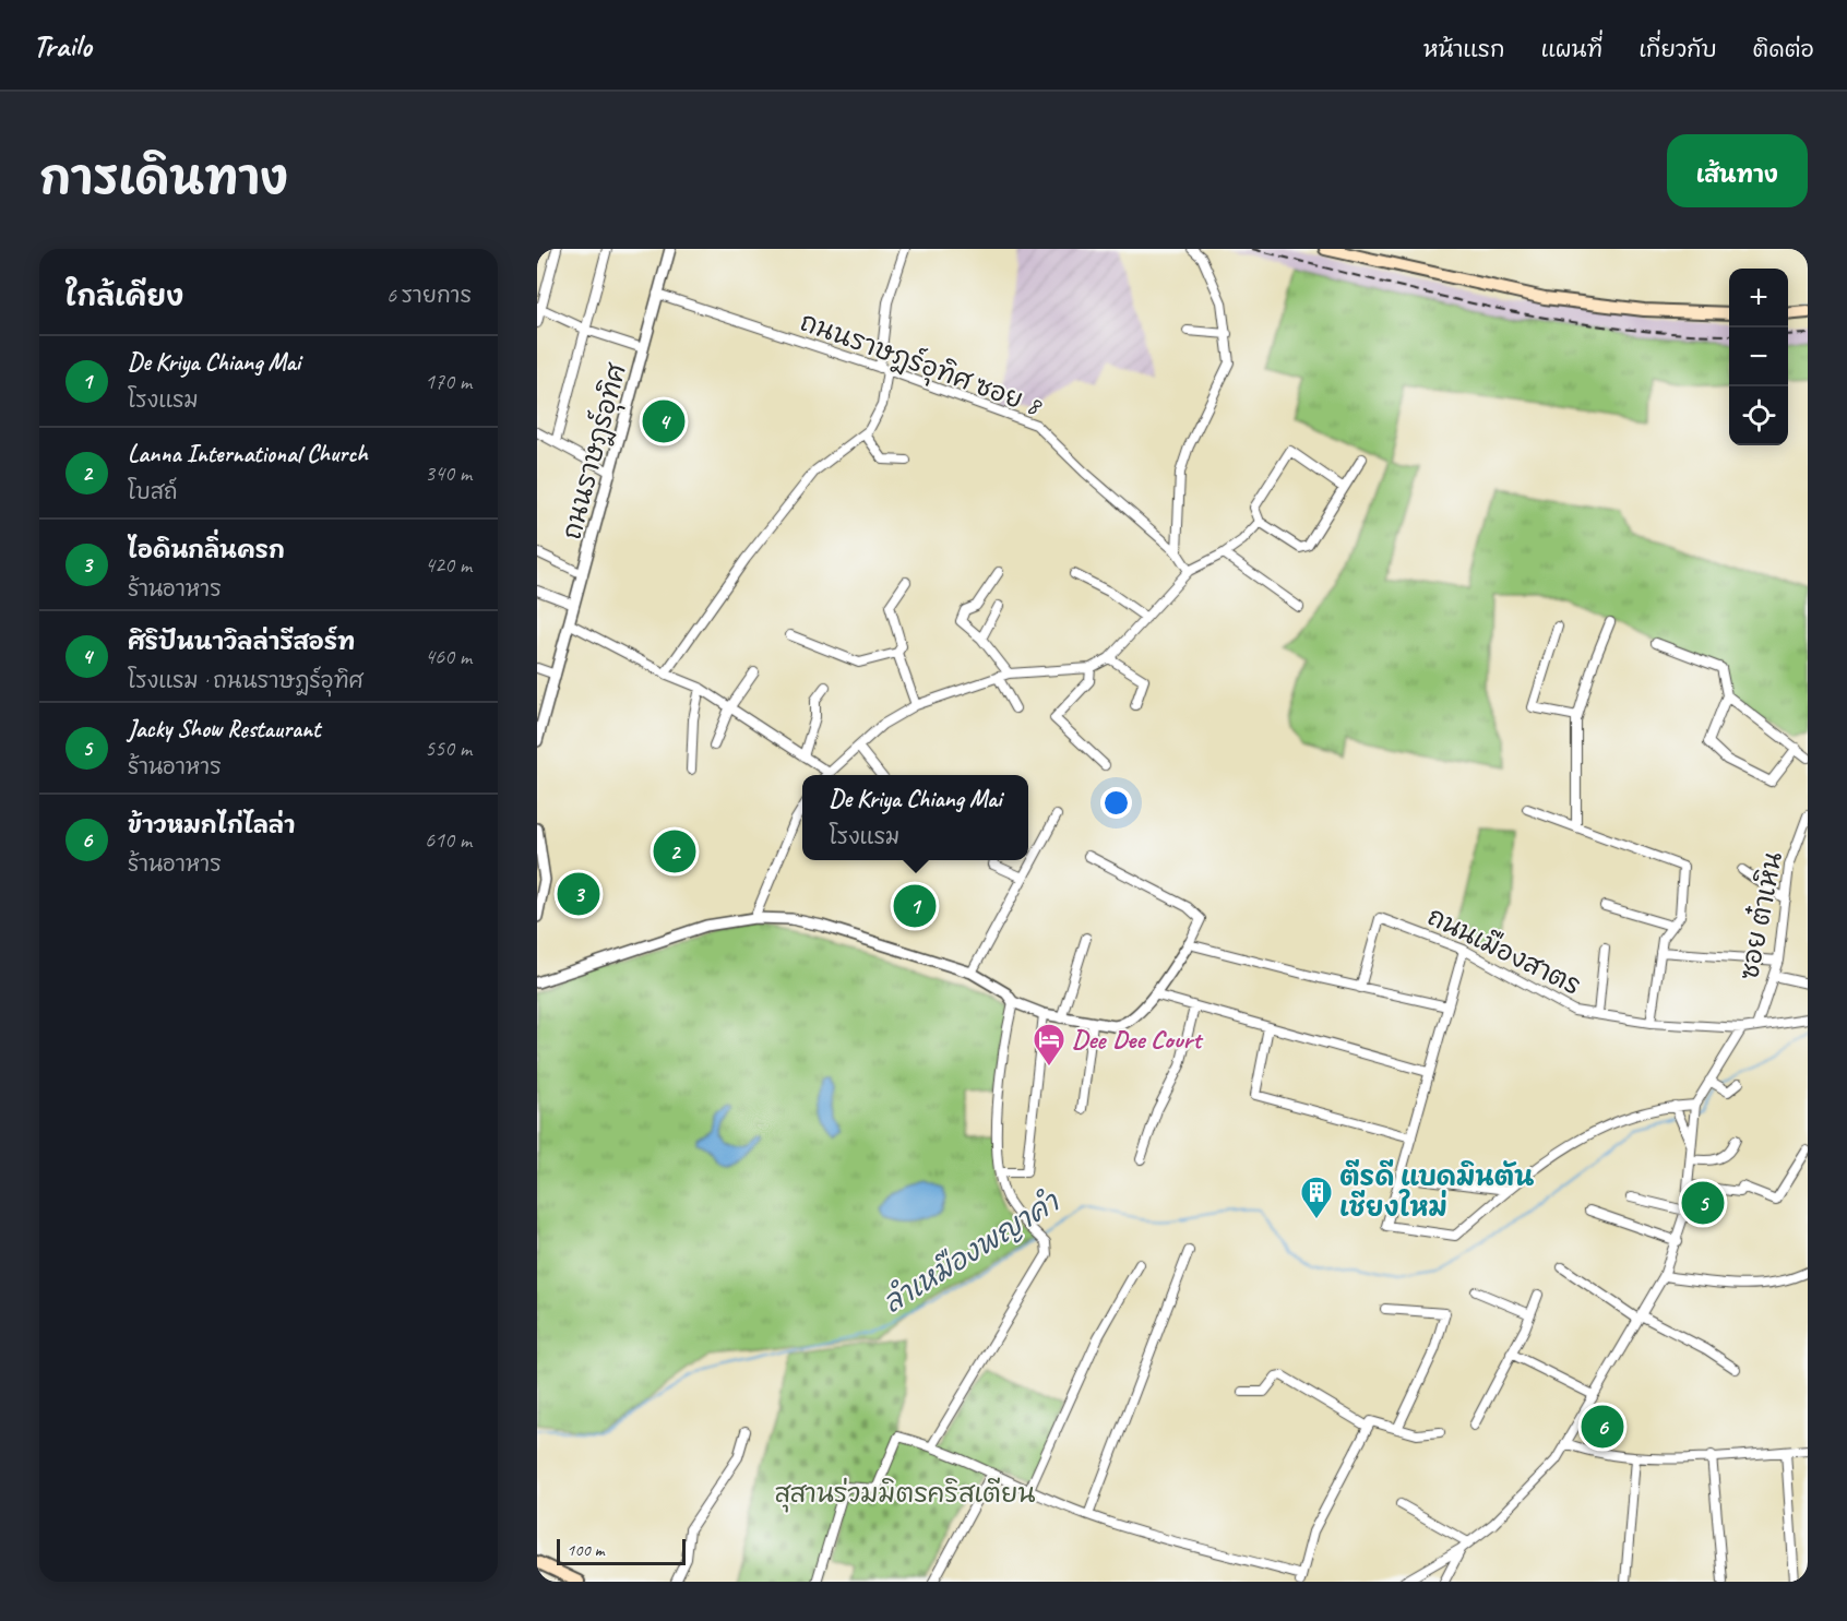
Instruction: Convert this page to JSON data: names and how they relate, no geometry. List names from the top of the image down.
{
  "streets": {
    "street": [
      "ถนนราษฎร์อุทิศ ซอย 8",
      "ถนนราษฎร์อุทิศ",
      "ซอย ต๋าเหิน",
      "ถนนเมืองสาตร"
    ]
  },
  "crossings": [
    ["ถนนราษฎร์อุทิศ ซอย 8", "ถนนราษฎร์อุทิศ"],
    ["ซอย ต๋าเหิน", "ถนนเมืองสาตร"]
  ],
  "water": ["ลำเหมืองพญาคำ"],
  "parks": ["สุสานร่วมมิตรคริสเตียน"],
  "places": {
    "hotel": ["Dee Dee Court"],
    "building": ["ตีรดี แบดมินตัน เชียงใหม่"]
  },
  "scale_bar": "100 m",
  "page": {
    "header": "Trailo",
    "nav": [
      "หน้าแรก",
      "แผนที่",
      "เกี่ยวกับ",
      "ติดต่อ"
    ],
    "title": "การเดินทาง",
    "buttons": "เส้นทาง",
    "heading": ["ใกล้เคียง", "6 รายการ"],
    "map_buttons": ["+", "−"],
    "list": [
      {
        "mark": "1",
        "name": "De Kriya Chiang Mai",
        "note": "โรงแรม",
        "value": "170 m"
      },
      {
        "mark": "2",
        "name": "Lanna International Church",
        "note": "โบสถ์",
        "value": "340 m"
      },
      {
        "mark": "3",
        "name": "ไอดินกลิ่นครก",
        "note": "ร้านอาหาร",
        "value": "420 m"
      },
      {
        "mark": "4",
        "name": "ศิริปันนาวิลล่ารีสอร์ท",
        "note": "โรงแรม · ถนนราษฎร์อุทิศ",
        "value": "460 m"
      },
      {
        "mark": "5",
        "name": "Jacky Show Restaurant",
        "note": "ร้านอาหาร",
        "value": "550 m"
      },
      {
        "mark": "6",
        "name": "ข้าวหมกไก่ไลล่า",
        "note": "ร้านอาหาร",
        "value": "610 m"
      }
    ],
    "pins": [
      "4",
      "2",
      "3",
      "1",
      "5",
      "6"
    ],
    "popup": ["De Kriya Chiang Mai", "โรงแรม"],
    "scale": "100 m"
  }
}
